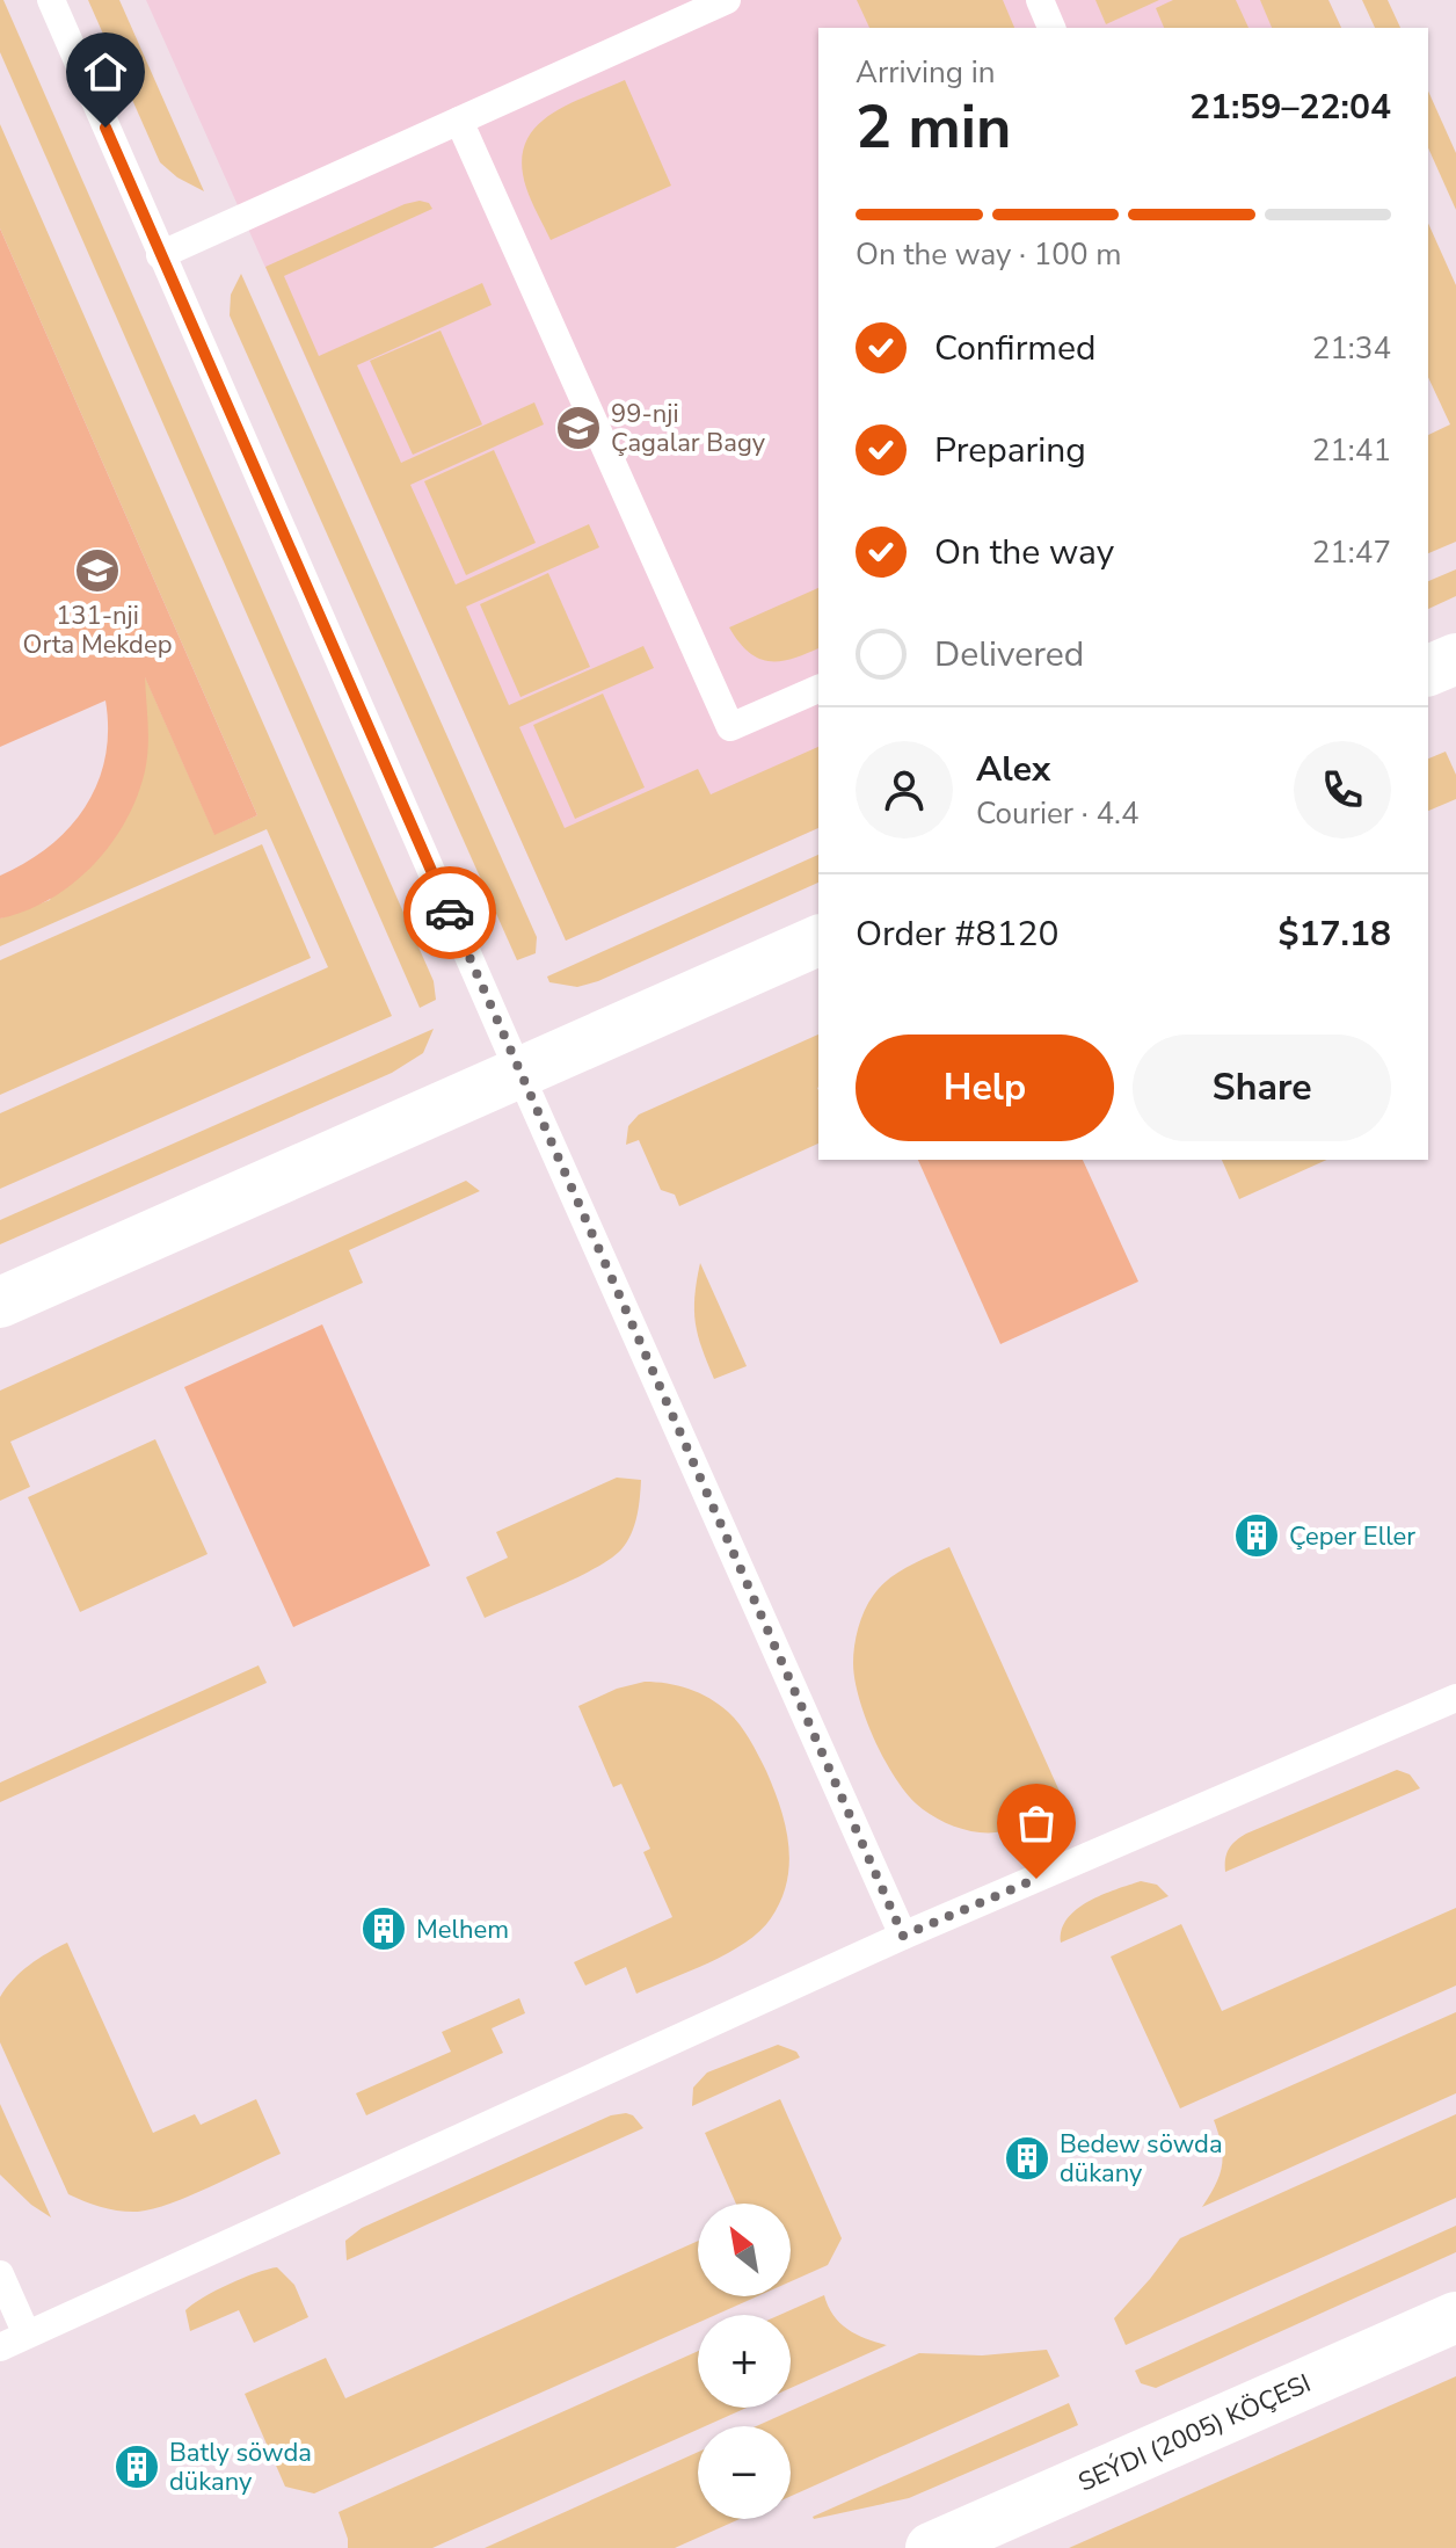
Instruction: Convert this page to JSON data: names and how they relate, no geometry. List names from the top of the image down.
{
  "streets": {
    "street": ["SEÝDI (2005) KÖÇESI"]
  },
  "places": {
    "school or university": ["99-nji Çagalar Bagy", "131-nji Orta Mekdep"],
    "building": [
      "Çeper Eller",
      "Melhem",
      "Bedew söwda dükany",
      "Batly söwda dükany"
    ]
  },
  "north": "top left",
  "page": {
    "heading": ["2 min", "Arriving in", "21:59–22:04"],
    "panel": [
      "Alex",
      "Courier · 4.4",
      "Order #8120",
      "$17.18"
    ],
    "bar": "On the way · 100 m",
    "list": [
      ["Confirmed", "21:34"],
      ["Preparing", "21:41"],
      ["On the way", "21:47"],
      "Delivered"
    ],
    "buttons": ["Help", "Share"],
    "map_buttons": ["+", "−"]
  }
}
